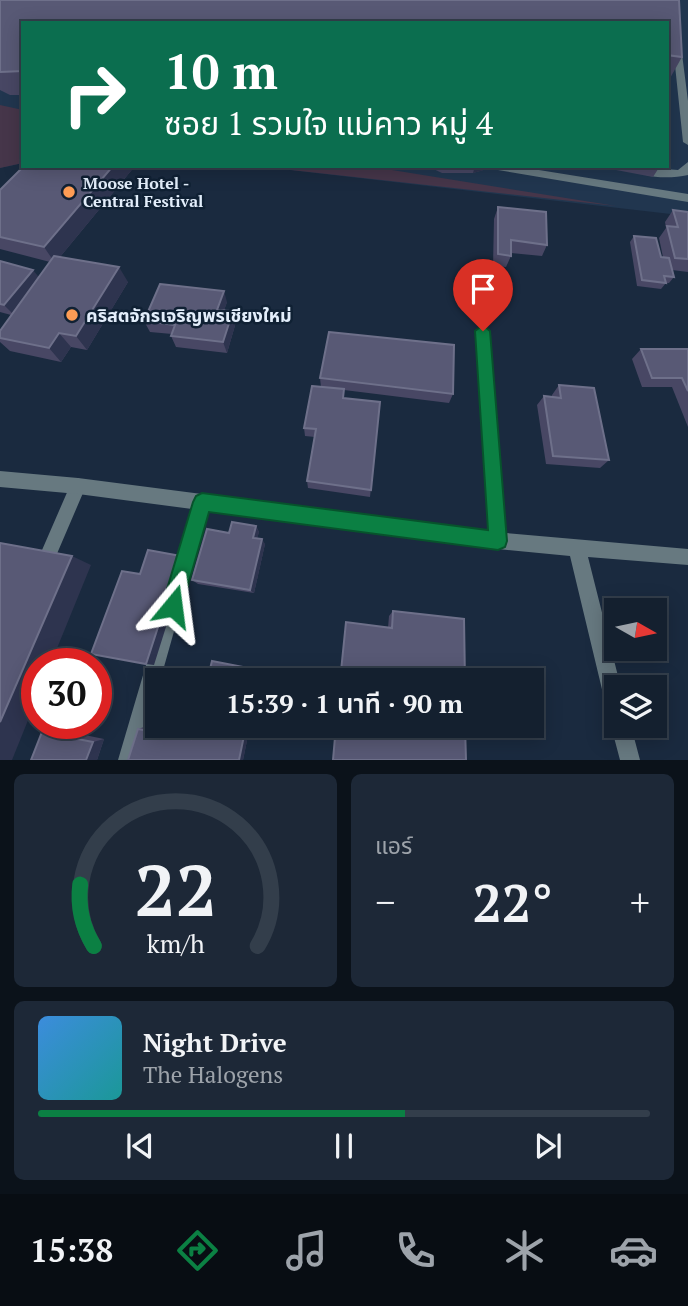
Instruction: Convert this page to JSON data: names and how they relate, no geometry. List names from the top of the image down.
{
  "places": ["Moose Hotel - Central Festival", "คริสตจักรเจริญพรเชียงใหม่"],
  "north": "right",
  "page": {
    "turn": ["10 m", "ซอย 1 รวมใจ แม่คาว หมู่ 4"],
    "limit": "30",
    "trip": "15:39 · 1 นาที · 90 m",
    "tile": "แอร์",
    "heat": ["−", "22°", "+"],
    "song": ["Night Drive", "The Halogens"],
    "tabs": "15:38",
    "gauge": ["22", "km/h"]
  }
}
